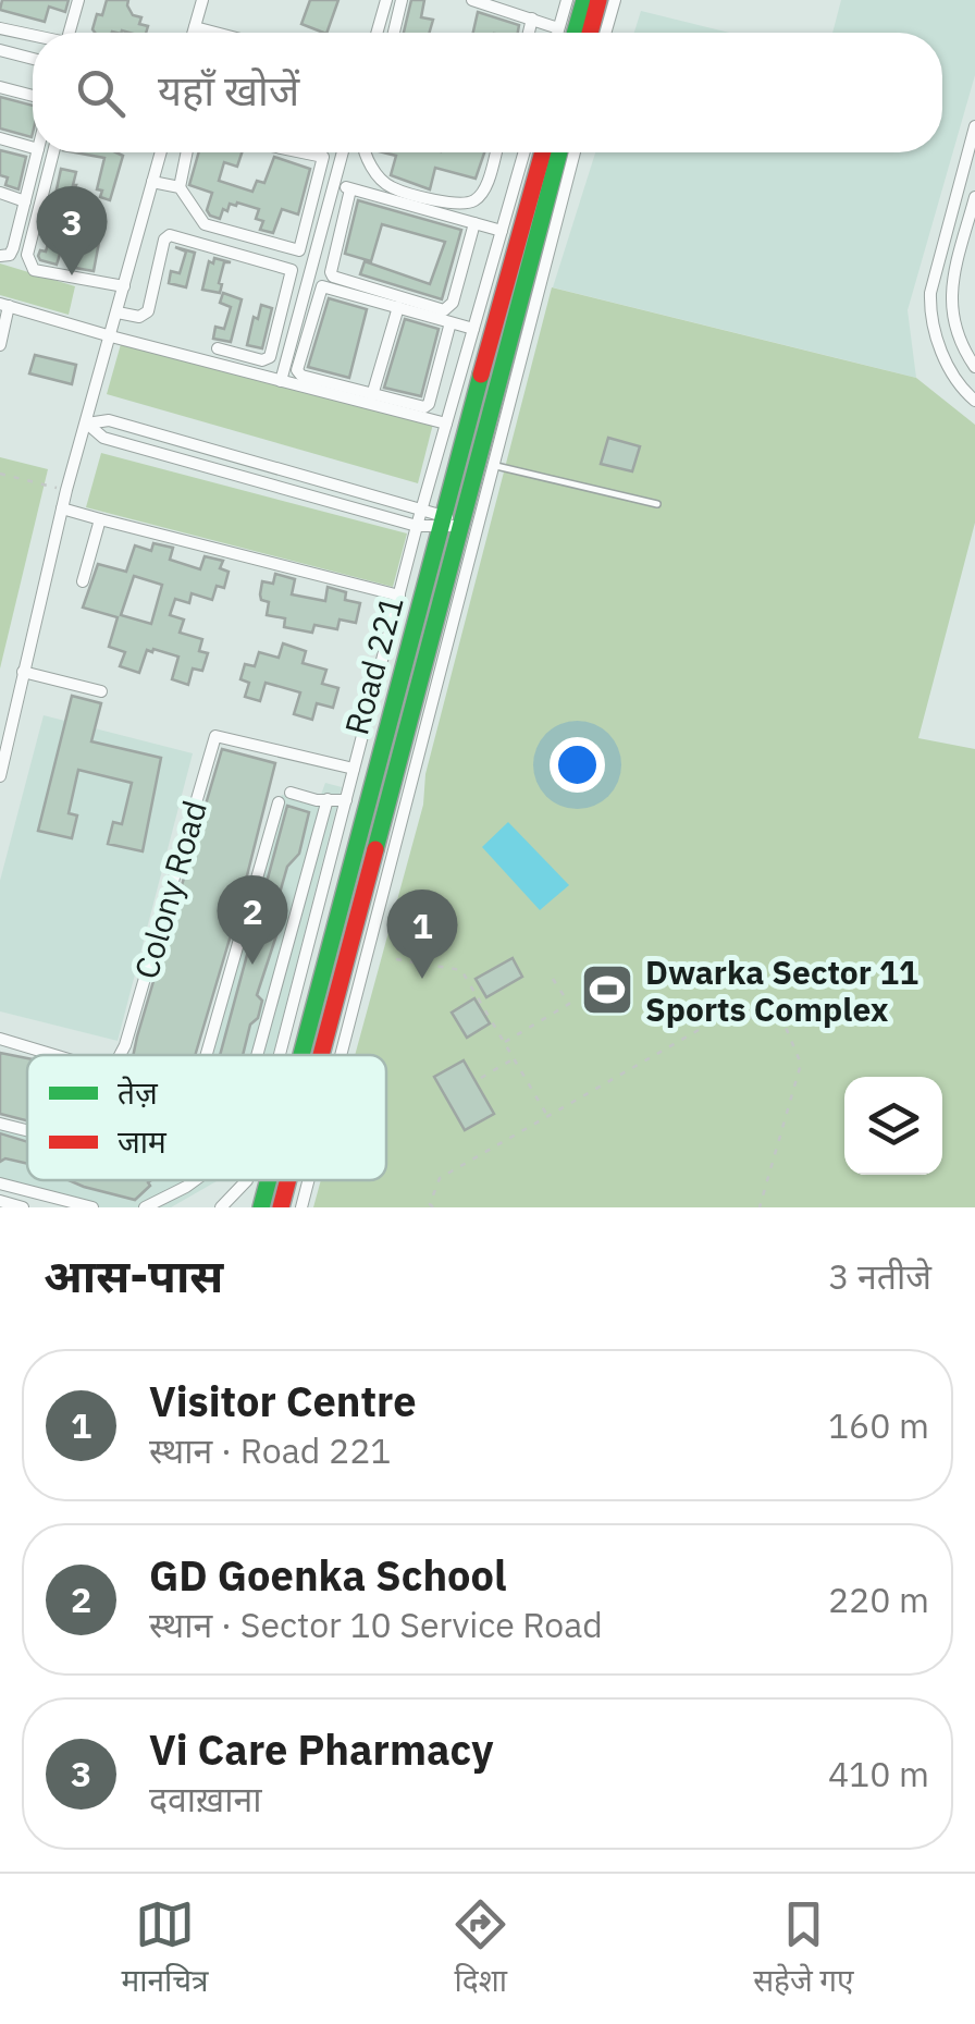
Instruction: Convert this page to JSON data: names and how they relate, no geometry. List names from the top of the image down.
{
  "streets": {
    "main road": ["Road 221"],
    "street": ["Colony Road"]
  },
  "places": {
    "sports": ["Dwarka Sector 11 Sports Complex"]
  },
  "legend": ["तेज़", "जाम"],
  "page": {
    "search": "यहाँ खोजें",
    "pins": ["3", "2", "1"],
    "heading": ["आस-पास", "3 नतीजे"],
    "list": [
      {
        "mark": "1",
        "name": "Visitor Centre",
        "note": "स्थान · Road 221",
        "value": "160 m"
      },
      {
        "mark": "2",
        "name": "GD Goenka School",
        "note": "स्थान · Sector 10 Service Road",
        "value": "220 m"
      },
      {
        "mark": "3",
        "name": "Vi Care Pharmacy",
        "note": "दवाख़ाना",
        "value": "410 m"
      }
    ],
    "nav": ["मानचित्र", "दिशा", "सहेजे गए"]
  }
}
